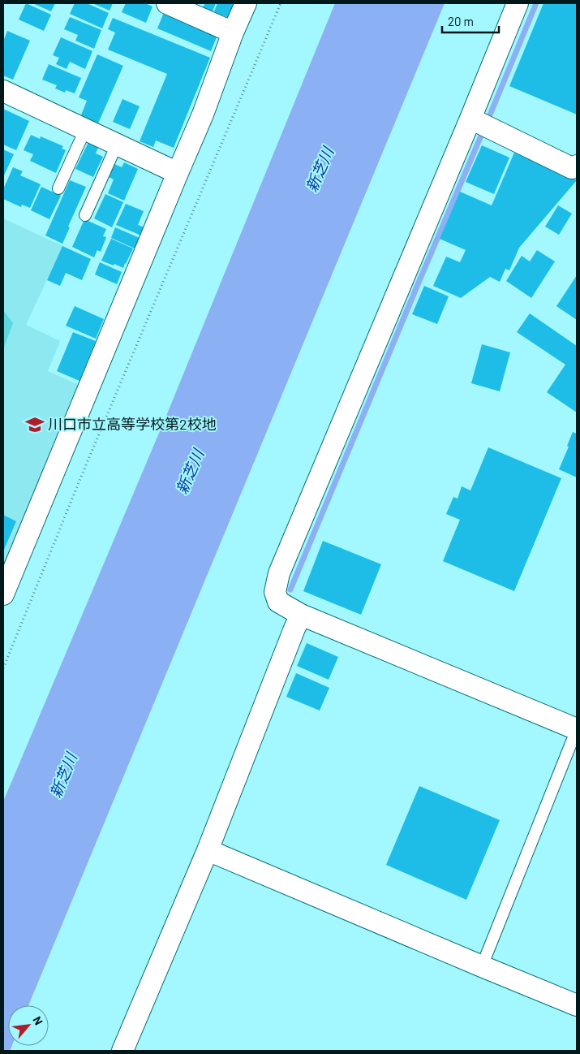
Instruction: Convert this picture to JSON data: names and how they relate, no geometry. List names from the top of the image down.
{
  "water": ["新芝川"],
  "places": {
    "school or university": ["川口市立高等学校第2校地"]
  },
  "scale_bar": "20 m",
  "north": "top right"
}
